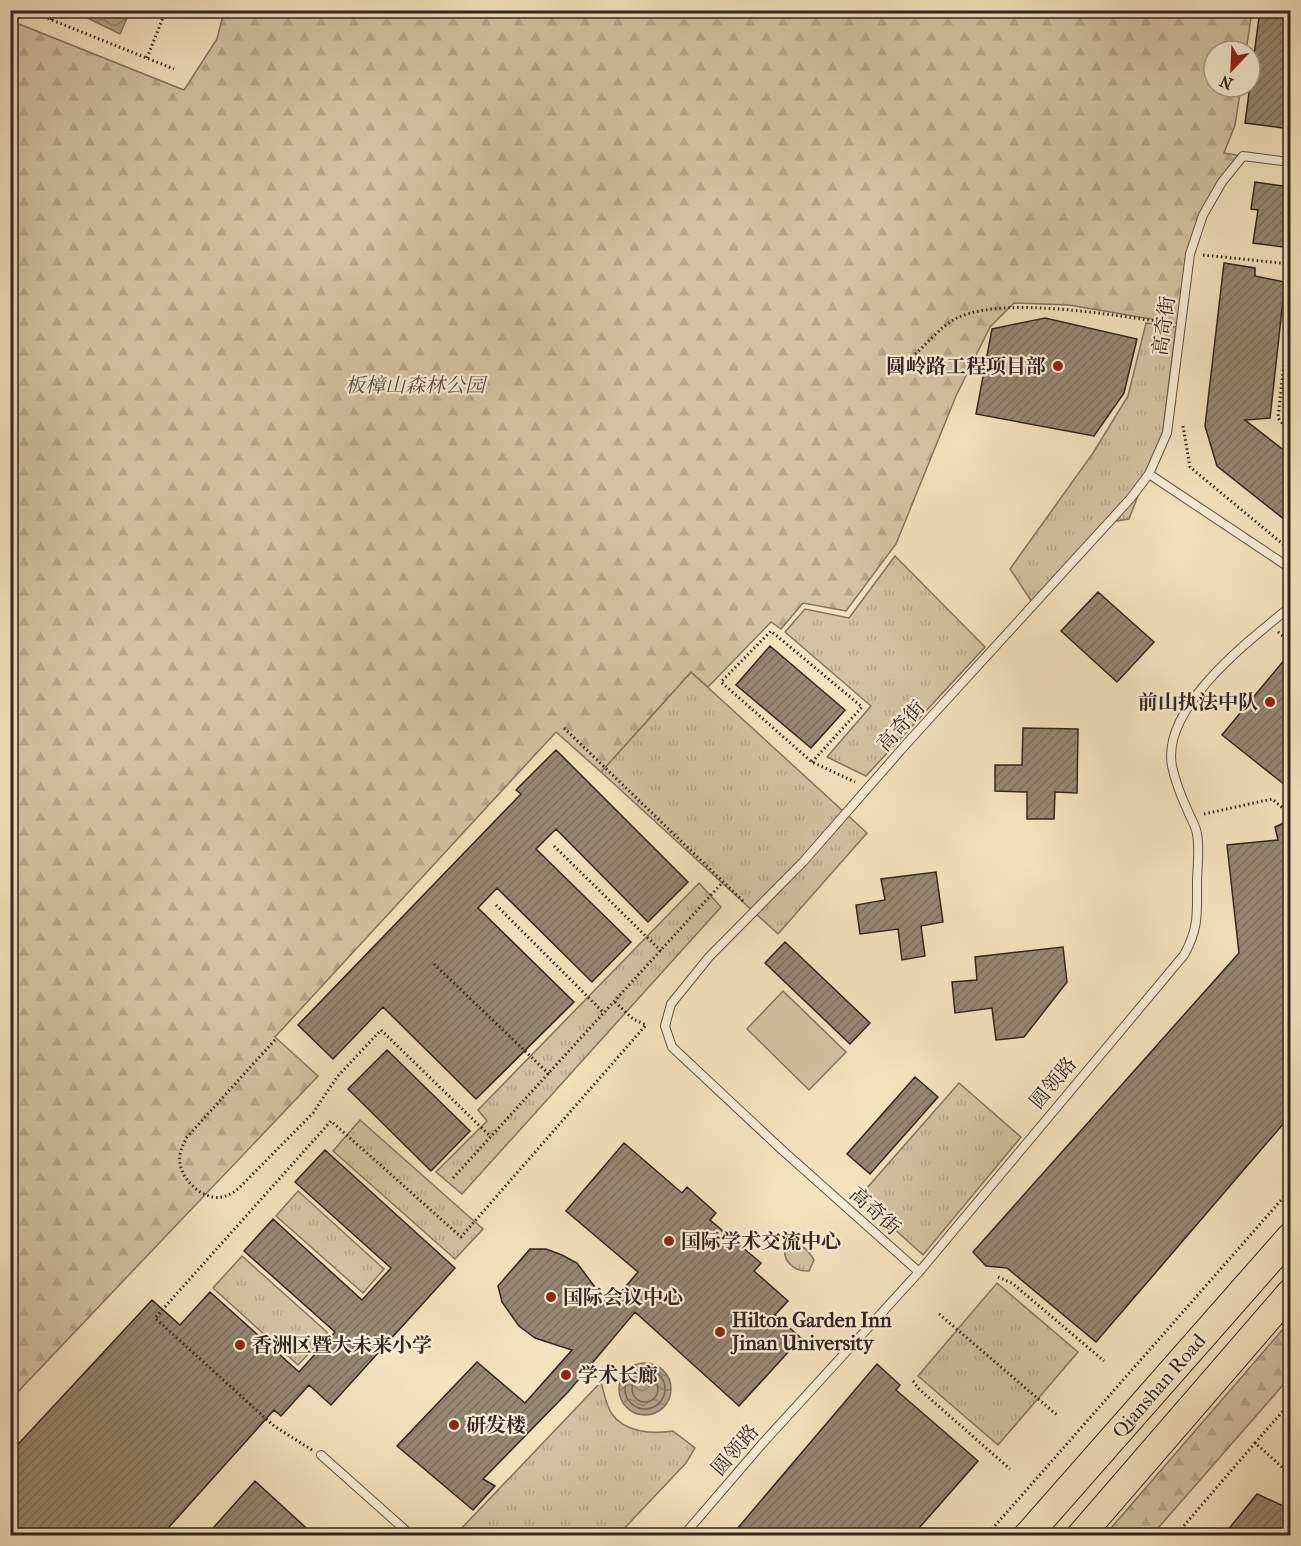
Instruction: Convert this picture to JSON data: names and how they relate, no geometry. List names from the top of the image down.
{
  "streets": {
    "main road": ["Qianshan Road"],
    "lane": ["高奇街", "圆领路"]
  },
  "crossings": [
    ["高奇街", "圆领路"]
  ],
  "parks": ["板樟山森林公园"],
  "places": [
    "圆岭路工程项目部",
    "前山执法中队",
    "国际学术交流中心",
    "国际会议中心",
    "Hilton Garden Inn Jinan University",
    "香洲区暨大未来小学",
    "学术长廊",
    "研发楼"
  ],
  "north": "bottom left"
}
